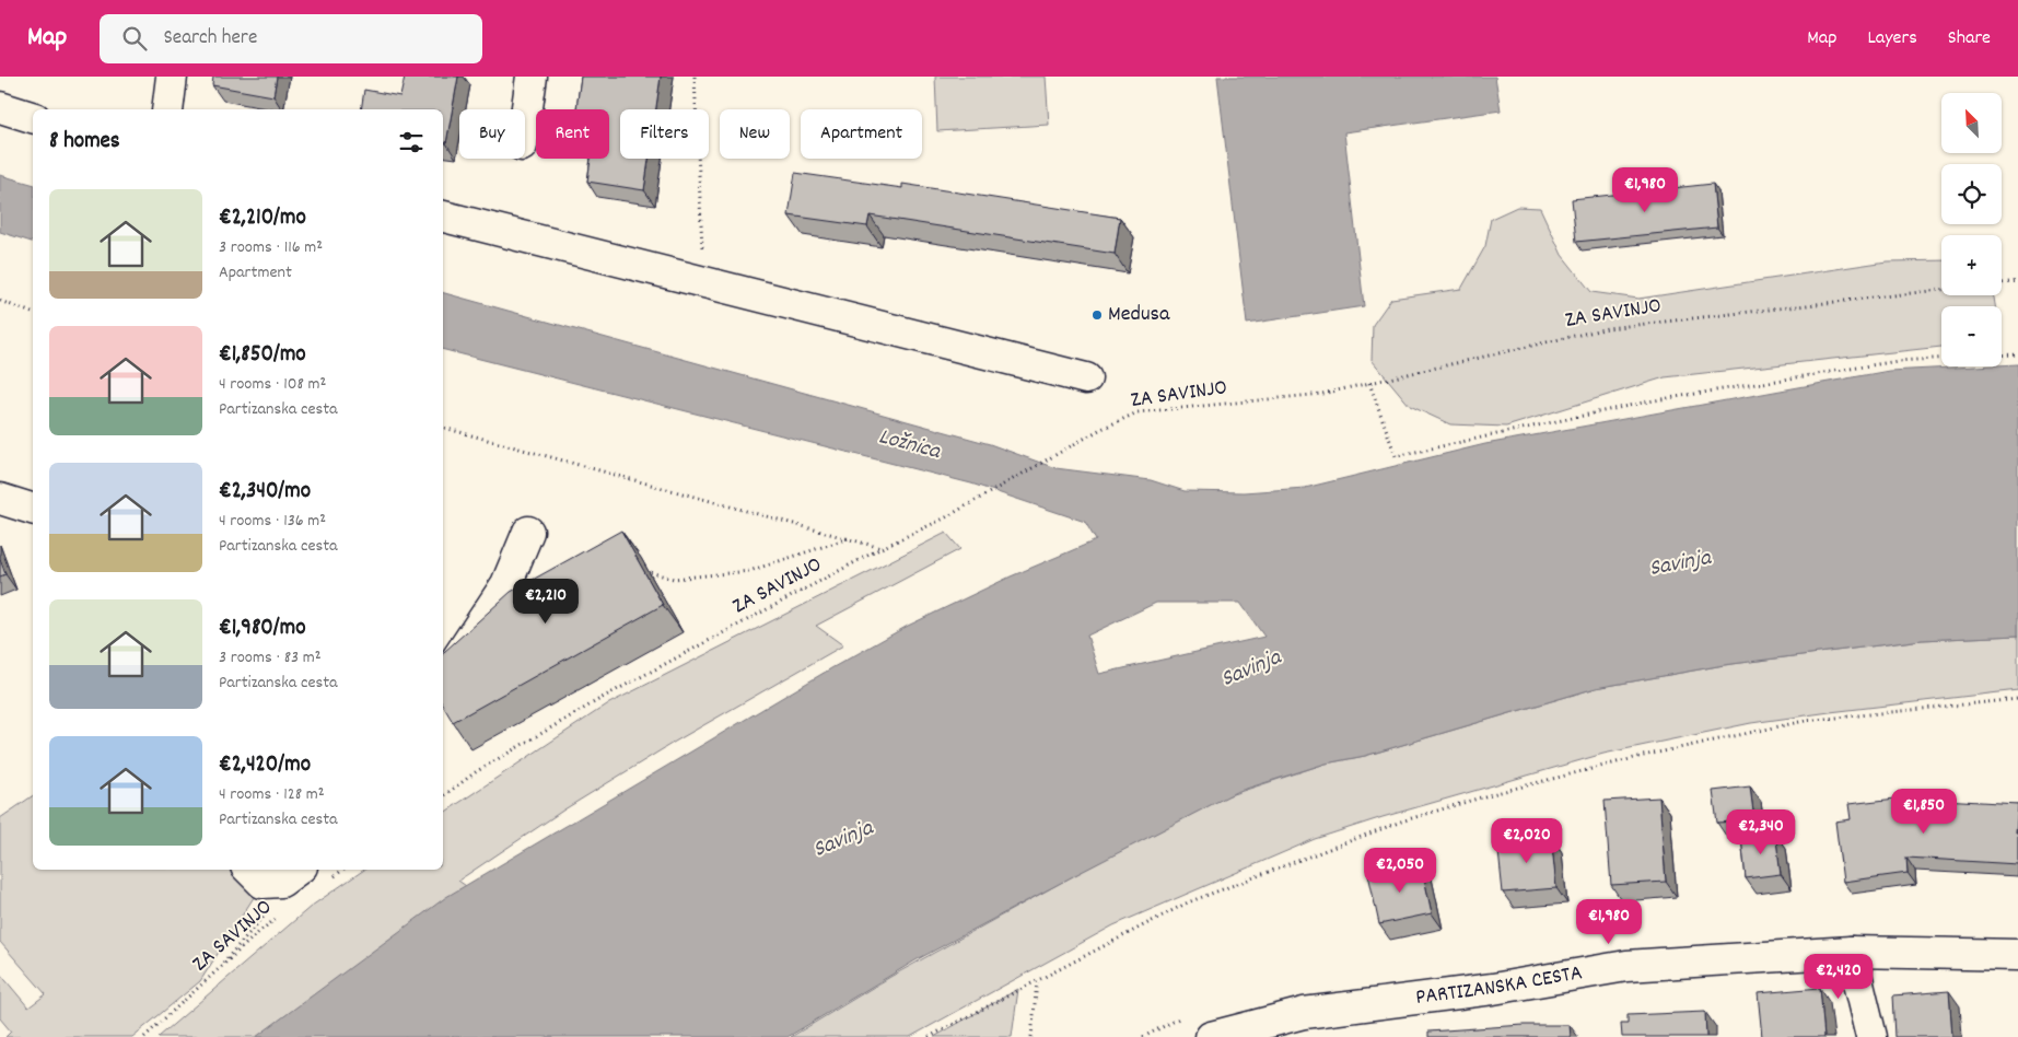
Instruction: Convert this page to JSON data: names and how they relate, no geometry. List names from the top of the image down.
{
  "streets": {
    "street": ["PARTIZANSKA CESTA"],
    "path": ["ZA SAVINJO"]
  },
  "water": ["Ložnica", "Savinja"],
  "places": ["Medusa"],
  "north": "top left",
  "page": {
    "header": "Map",
    "search": "Search here",
    "nav": ["Map", "Layers", "Share"],
    "map_buttons": ["+", "−"],
    "chip": [
      "Buy",
      "Rent",
      "Filters",
      "New",
      "Apartment"
    ],
    "heading": "8 homes",
    "price": [
      "€1,980",
      "€2,210",
      "€1,850",
      "€2,340",
      "€2,020",
      "€2,050",
      "€1,980",
      "€2,420"
    ],
    "list": [
      {
        "name": "€2,210/mo",
        "note": "3 rooms · 116 m² · Apartment"
      },
      {
        "name": "€1,850/mo",
        "note": "4 rooms · 108 m² · Partizanska cesta"
      },
      {
        "name": "€2,340/mo",
        "note": "4 rooms · 136 m² · Partizanska cesta"
      },
      {
        "name": "€1,980/mo",
        "note": "3 rooms · 83 m² · Partizanska cesta"
      },
      {
        "name": "€2,420/mo",
        "note": "4 rooms · 128 m² · Partizanska cesta"
      }
    ]
  }
}
